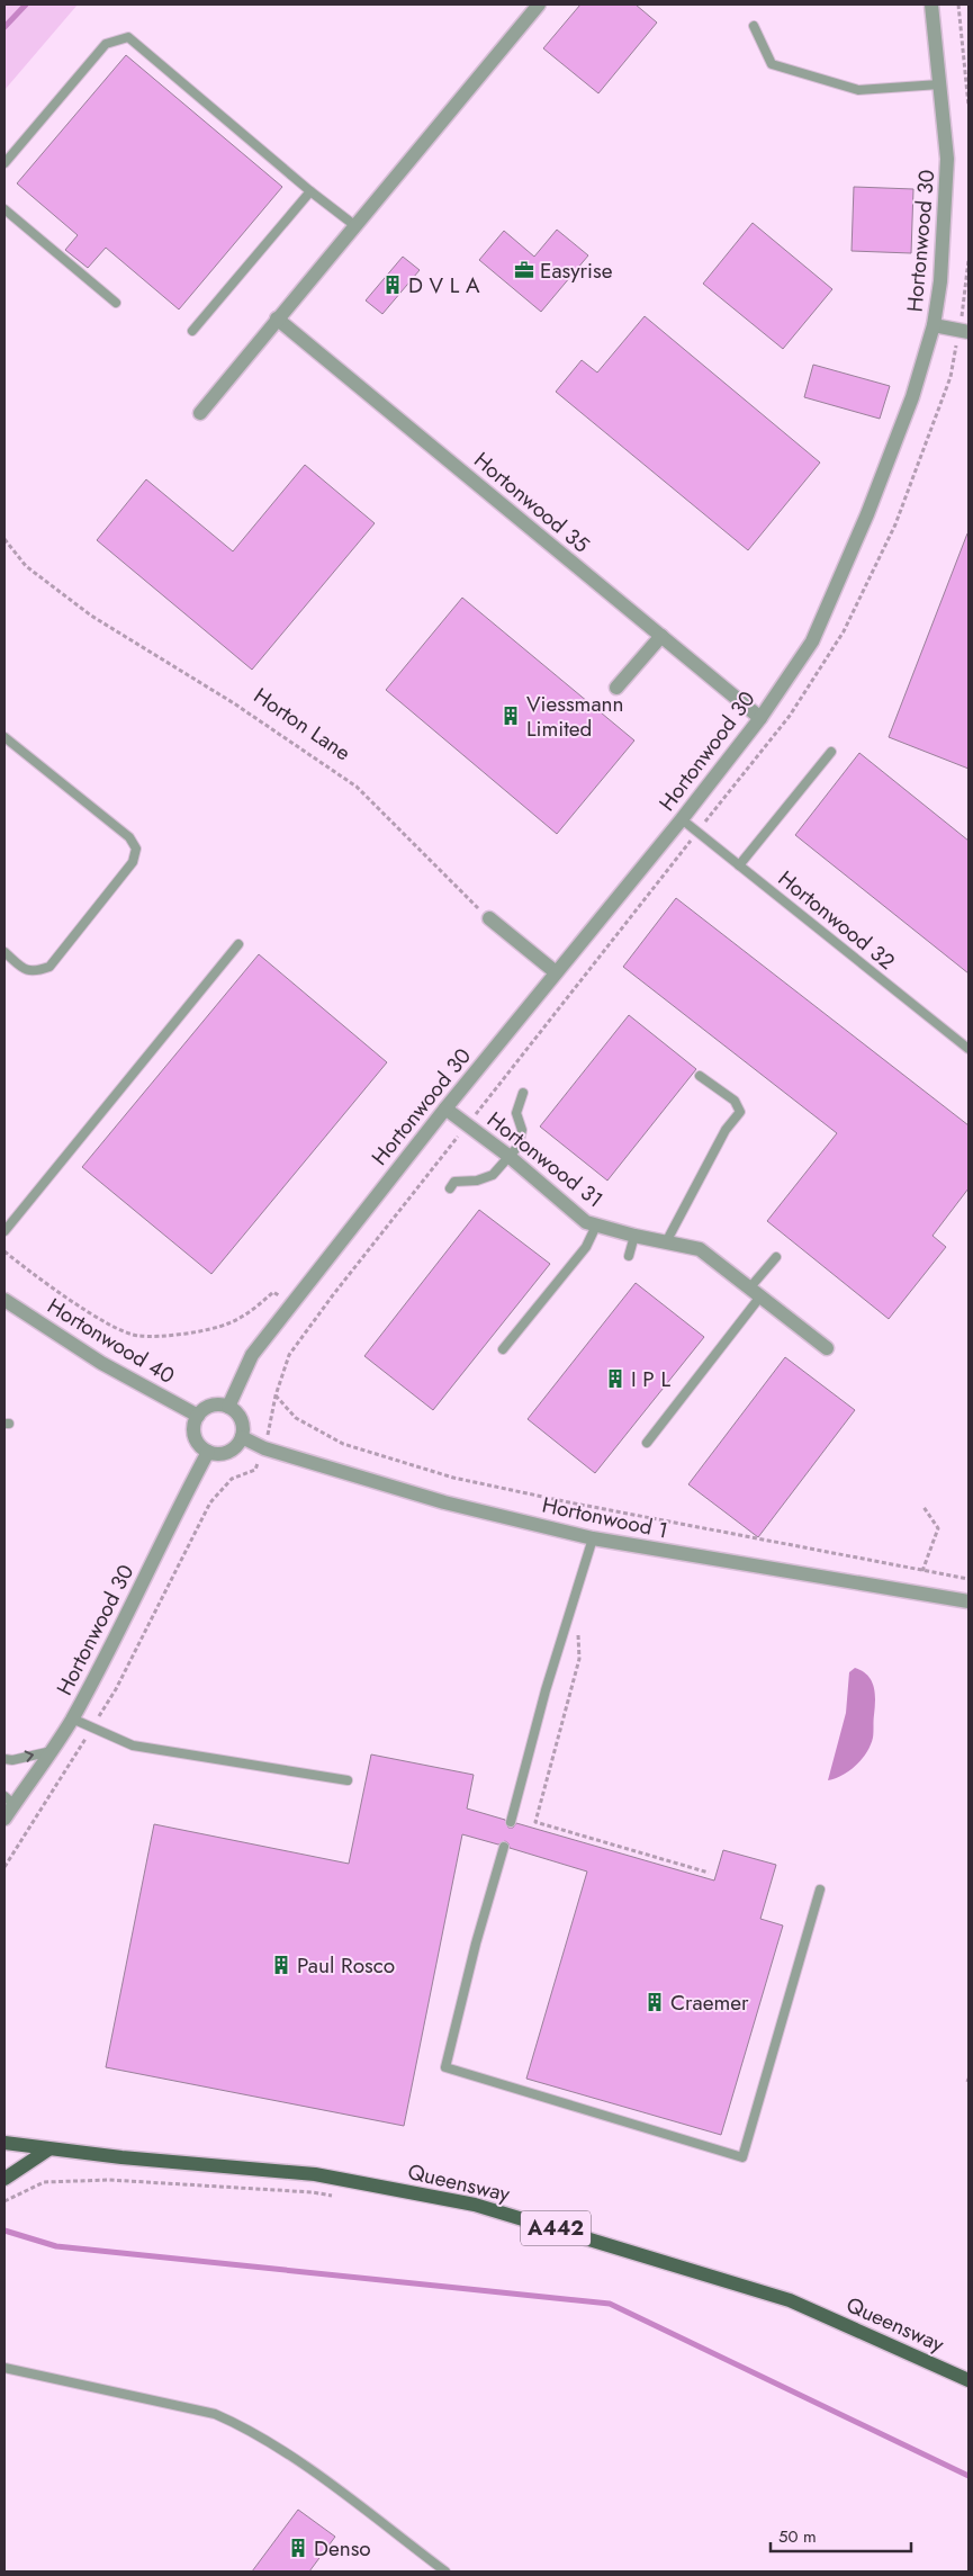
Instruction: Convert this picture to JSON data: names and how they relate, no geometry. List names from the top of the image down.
{
  "streets": {
    "main road": ["Queensway", "A442"],
    "street": [
      "Hortonwood 30",
      "Hortonwood 35",
      "Hortonwood 31",
      "Hortonwood 40",
      "Hortonwood 1"
    ],
    "lane": ["Hortonwood 32"],
    "path": ["Horton Lane"]
  },
  "crossings": [
    ["Hortonwood 30", "Hortonwood 35"],
    ["Hortonwood 30", "Hortonwood 32"],
    ["Hortonwood 30", "Hortonwood 31"],
    ["Hortonwood 30", "Hortonwood 40"],
    ["Hortonwood 30", "Hortonwood 1"],
    ["Hortonwood 40", "Hortonwood 1"]
  ],
  "places": {
    "office": ["Easyrise"],
    "building": [
      "D V L A",
      "Viessmann Limited",
      "I P L",
      "Paul Rosco",
      "Craemer",
      "Denso"
    ]
  },
  "scale_bar": "50 m"
}
